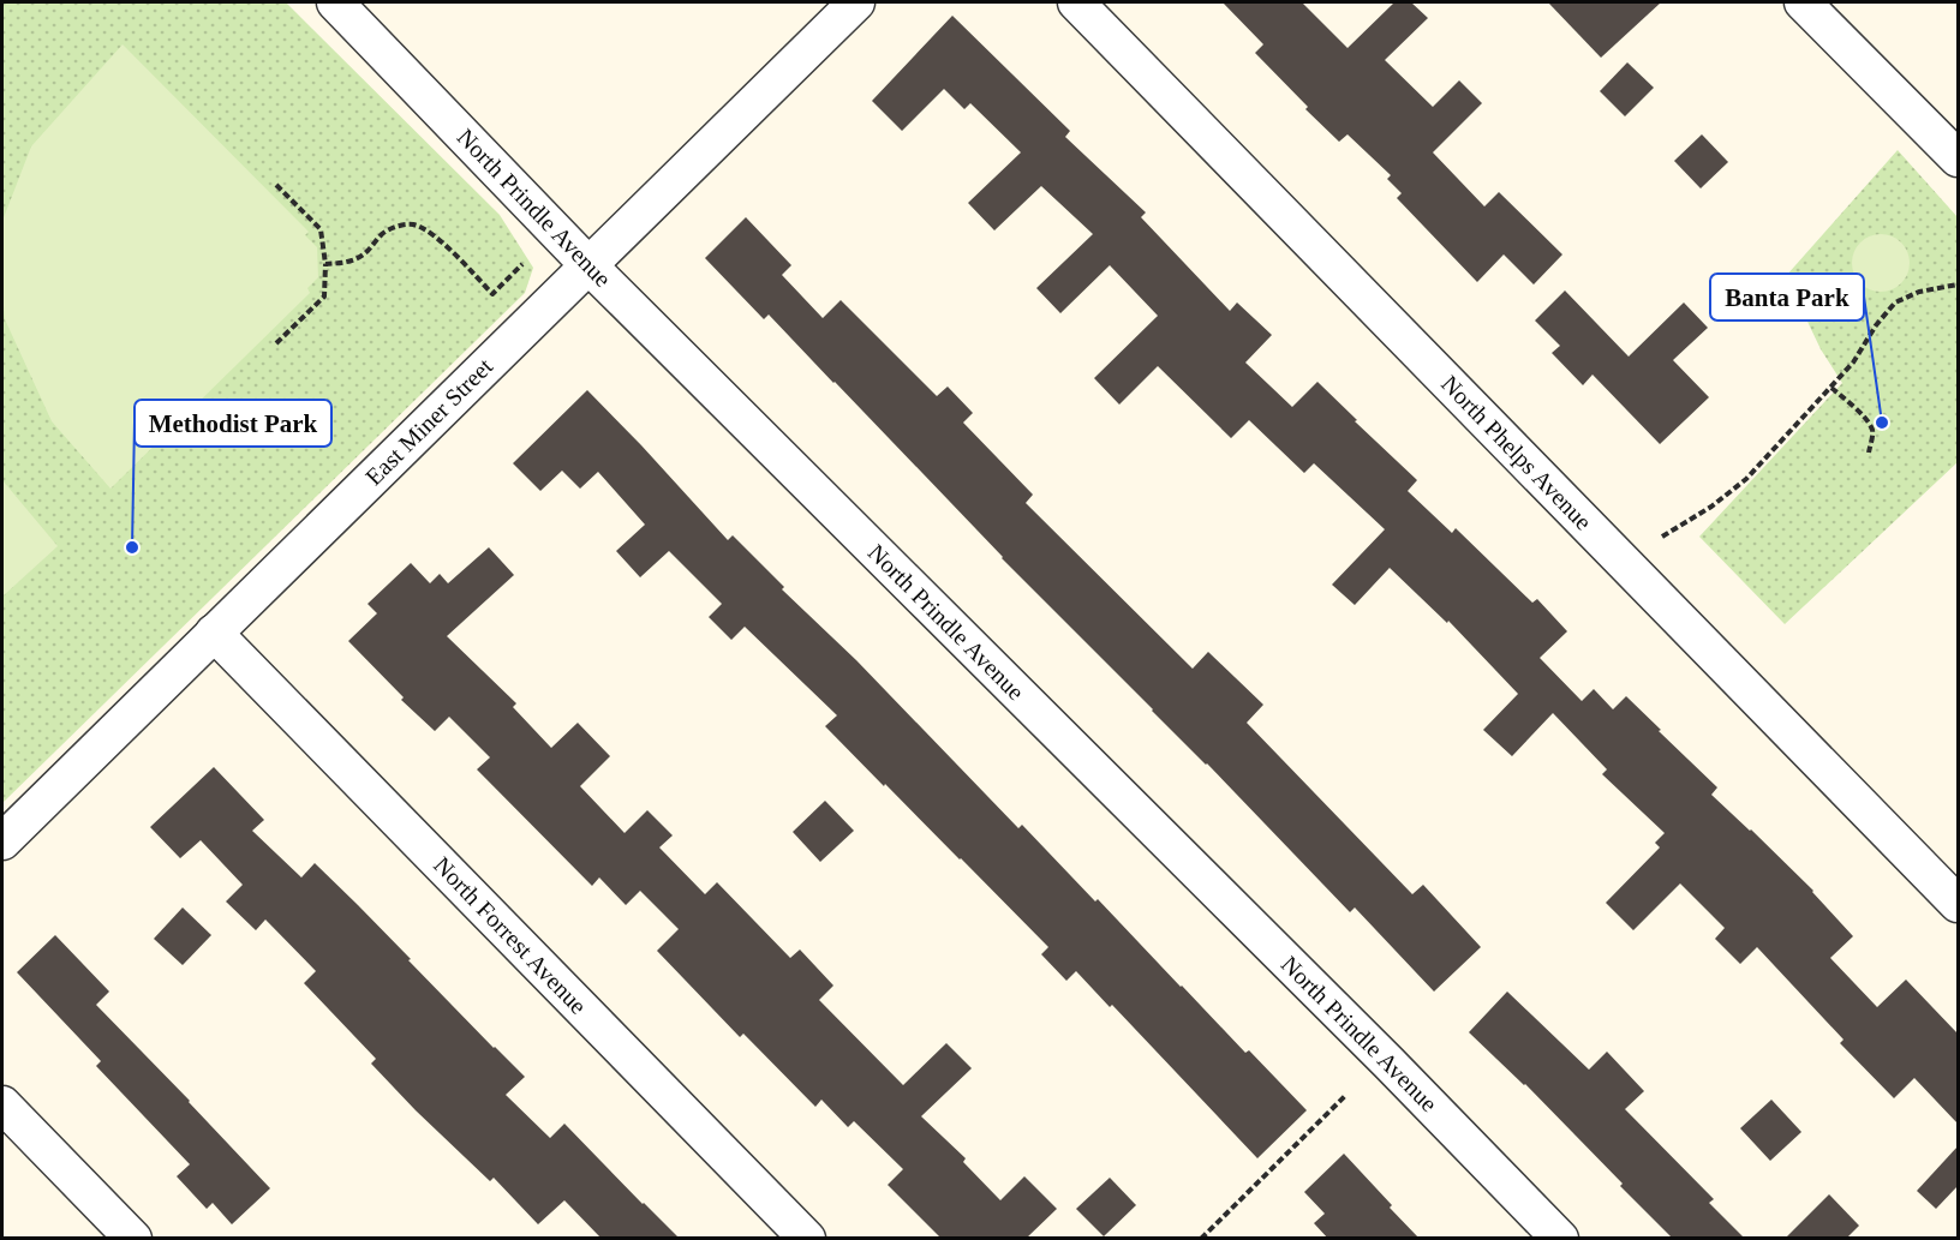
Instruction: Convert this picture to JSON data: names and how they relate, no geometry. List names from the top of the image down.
{
  "streets": {
    "street": [
      "North Prindle Avenue",
      "East Miner Street",
      "North Phelps Avenue",
      "North Forrest Avenue"
    ]
  },
  "crossings": [
    ["North Prindle Avenue", "East Miner Street"],
    ["East Miner Street", "North Forrest Avenue"]
  ],
  "places": ["Banta Park", "Methodist Park"]
}
